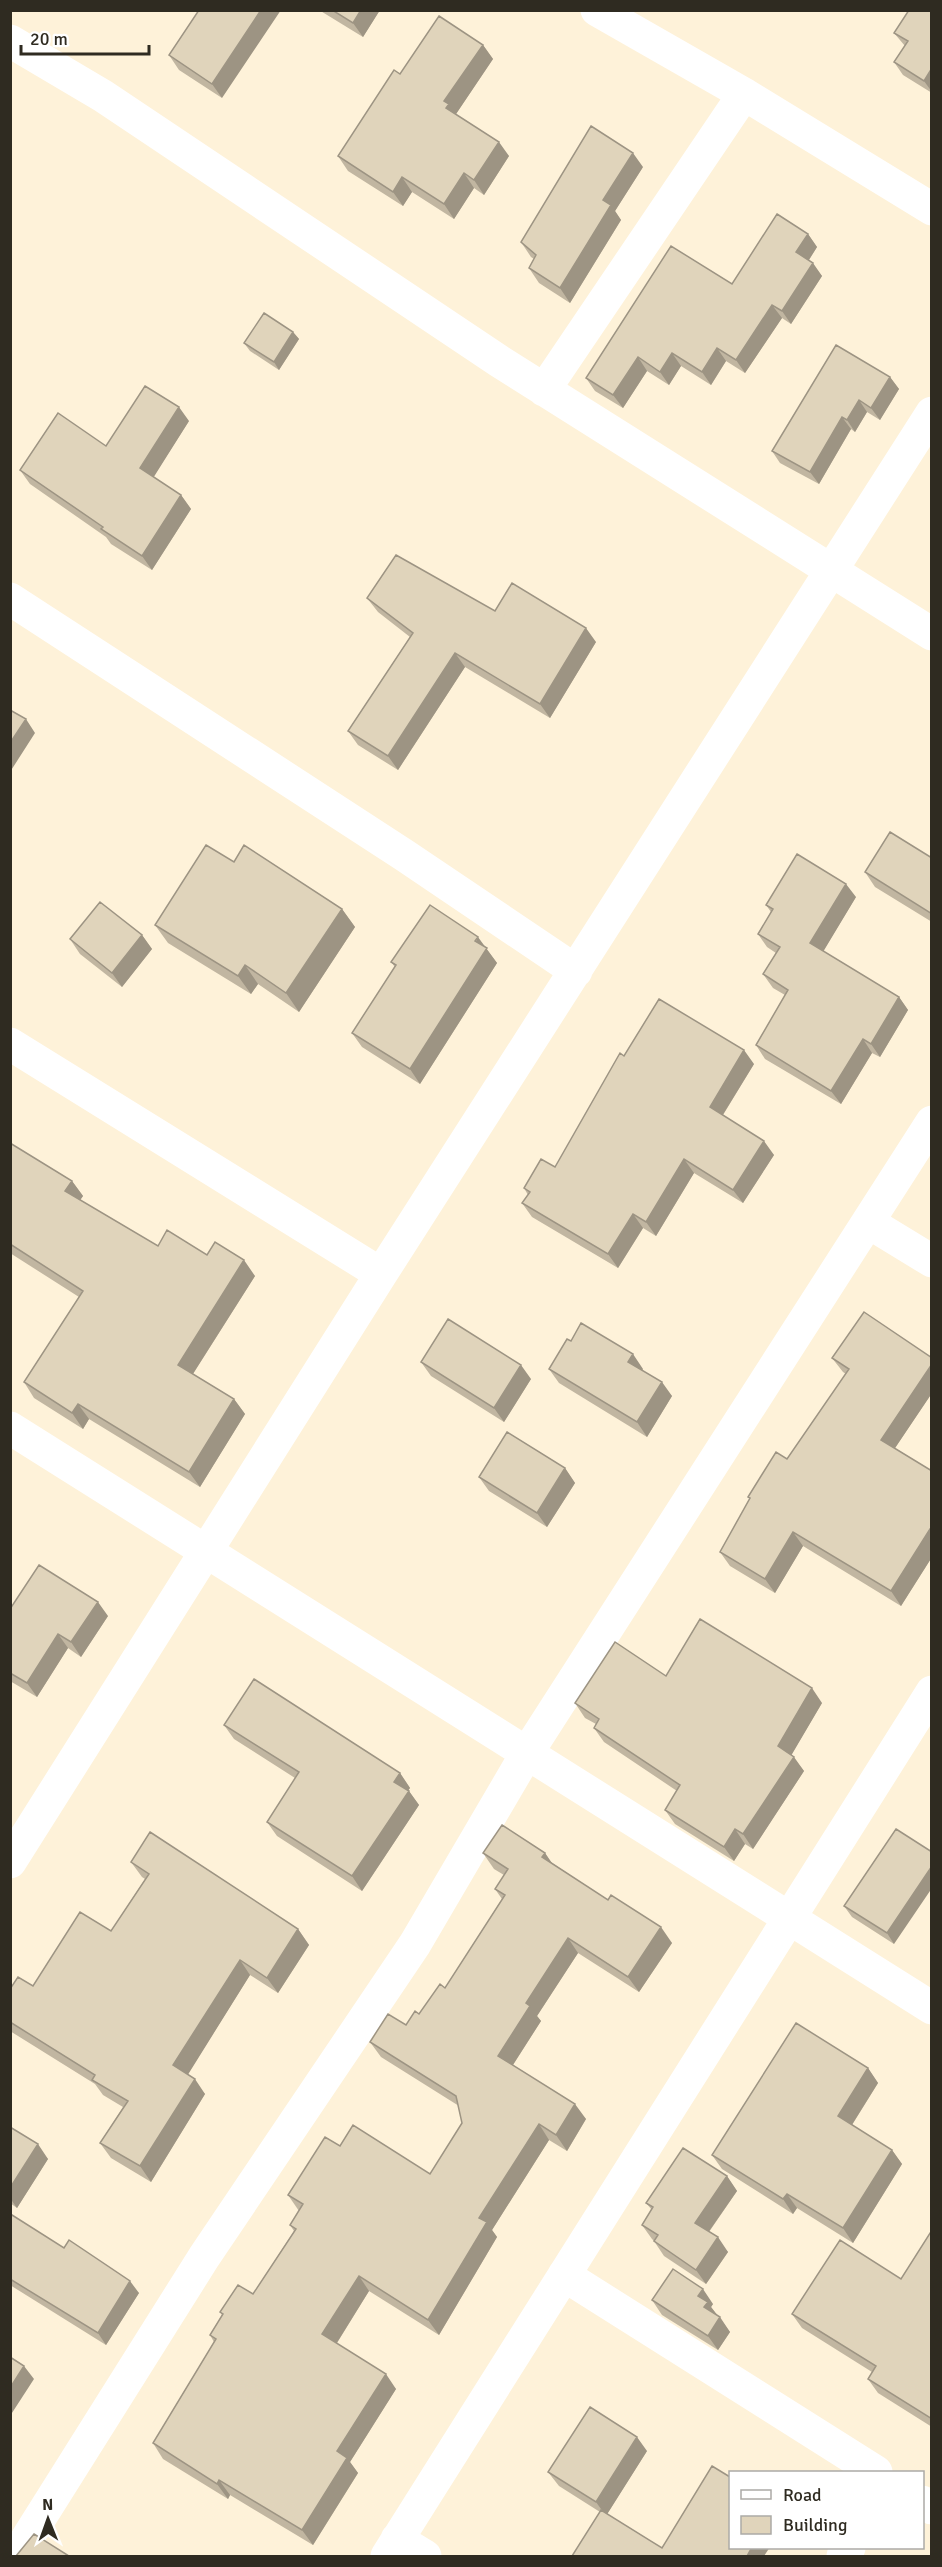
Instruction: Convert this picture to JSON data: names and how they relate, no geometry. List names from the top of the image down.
{
  "legend": ["Road", "Building"],
  "scale_bar": "20 m",
  "north": "top"
}
